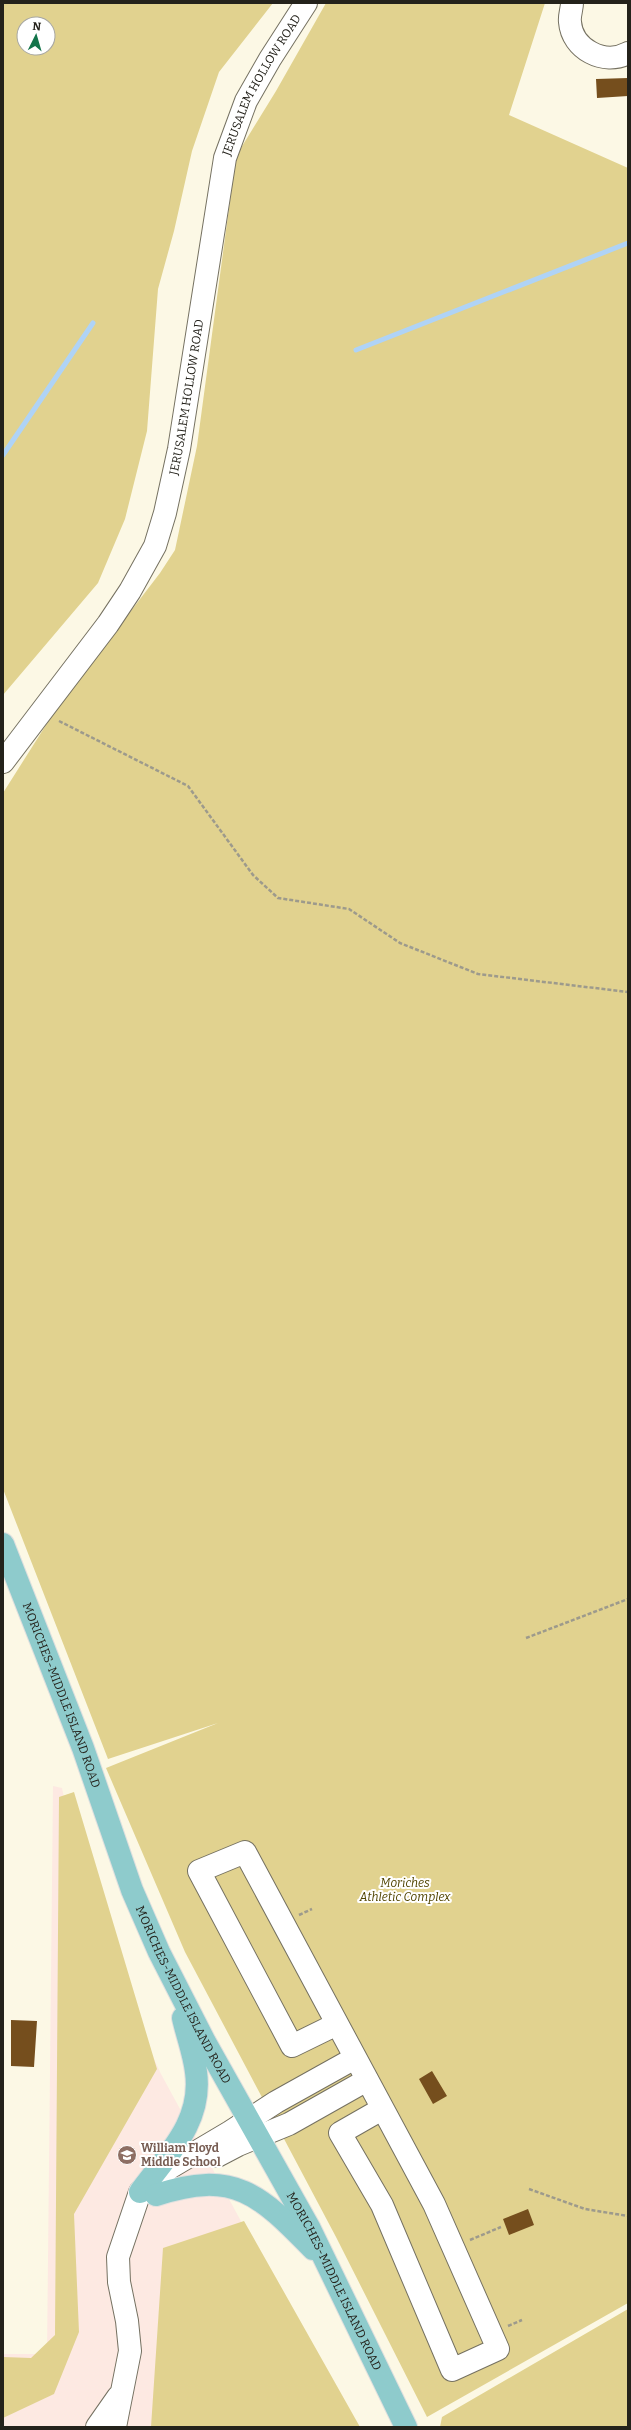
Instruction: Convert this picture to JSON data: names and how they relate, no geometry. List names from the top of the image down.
{
  "streets": {
    "main road": ["MORICHES-MIDDLE ISLAND ROAD"],
    "street": ["JERUSALEM HOLLOW ROAD"]
  },
  "parks": ["Moriches Athletic Complex"],
  "places": {
    "school or university": ["William Floyd Middle School"]
  },
  "north": "top"
}
